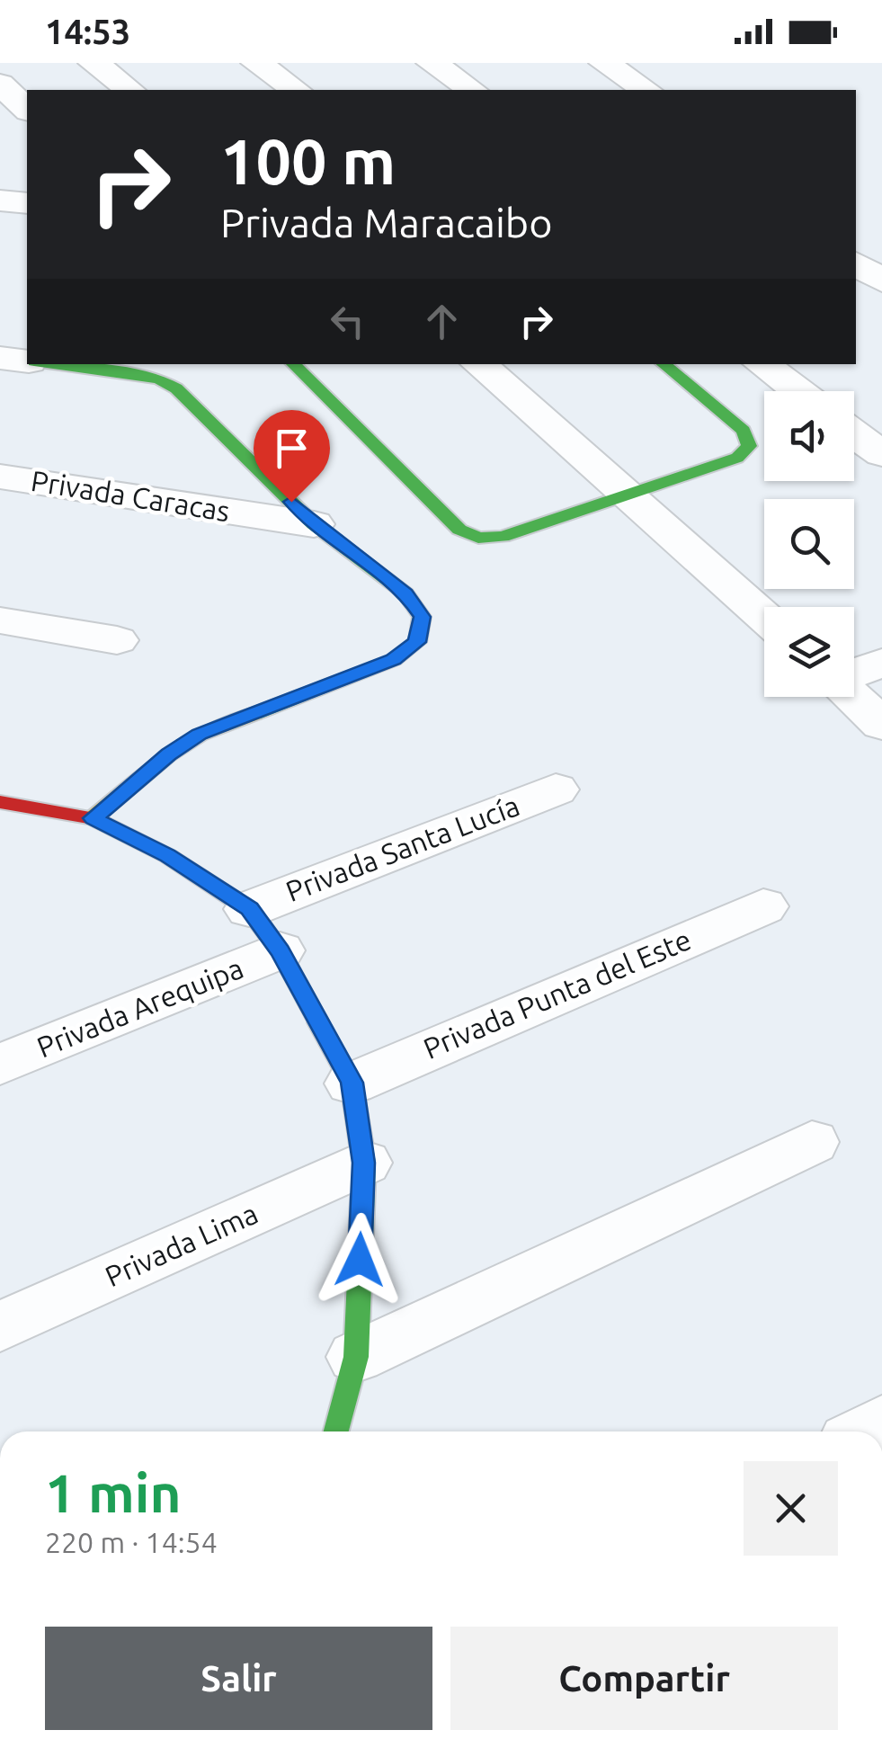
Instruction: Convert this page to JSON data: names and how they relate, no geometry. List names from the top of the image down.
{
  "streets": {
    "street": [
      "Privada Caracas",
      "Privada Santa Lucía",
      "Privada Punta del Este",
      "Privada Arequipa",
      "Privada Lima"
    ]
  },
  "page": {
    "status": "14:53",
    "turn": ["100 m", "Privada Maracaibo"],
    "heading": ["1 min", "220 m · 14:54"],
    "buttons": ["Salir", "Compartir"]
  }
}
